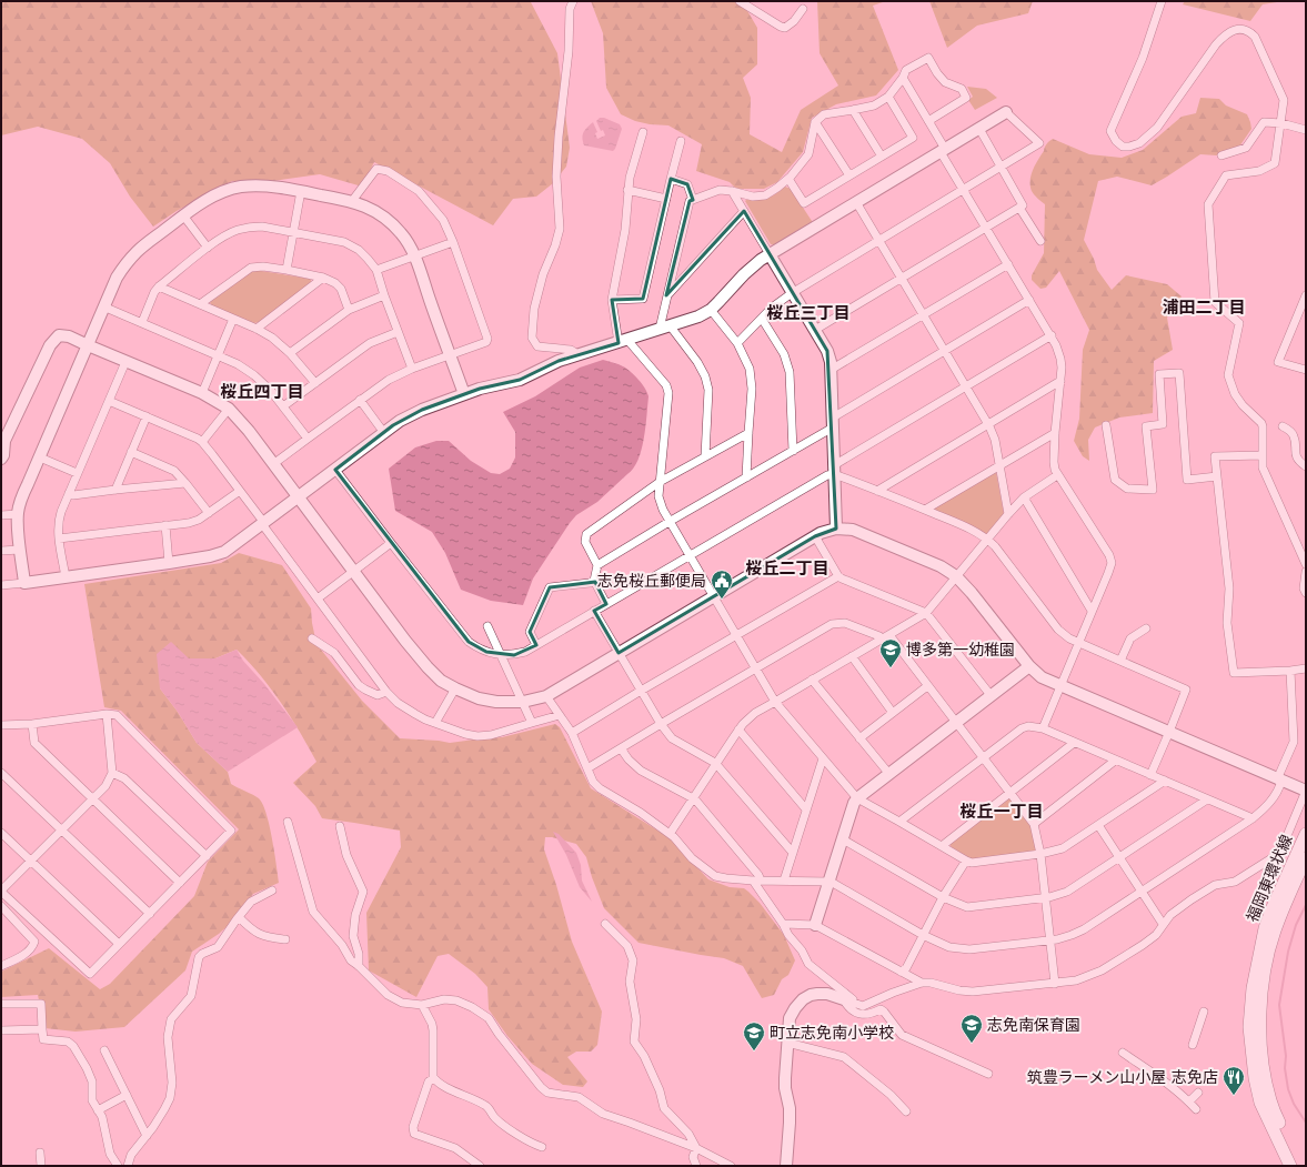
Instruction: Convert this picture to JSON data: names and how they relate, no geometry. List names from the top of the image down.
{
  "streets": {
    "main road": ["福岡東環状線"]
  },
  "districts": [
    "浦田二丁目",
    "桜丘三丁目",
    "桜丘四丁目",
    "桜丘二丁目",
    "桜丘一丁目"
  ],
  "places": {
    "public building": ["志免桜丘郵便局"],
    "school or university": ["博多第一幼稚園", "志免南保育園", "町立志免南小学校"],
    "restaurant": ["筑豊ラーメン山小屋 志免店"]
  }
}
